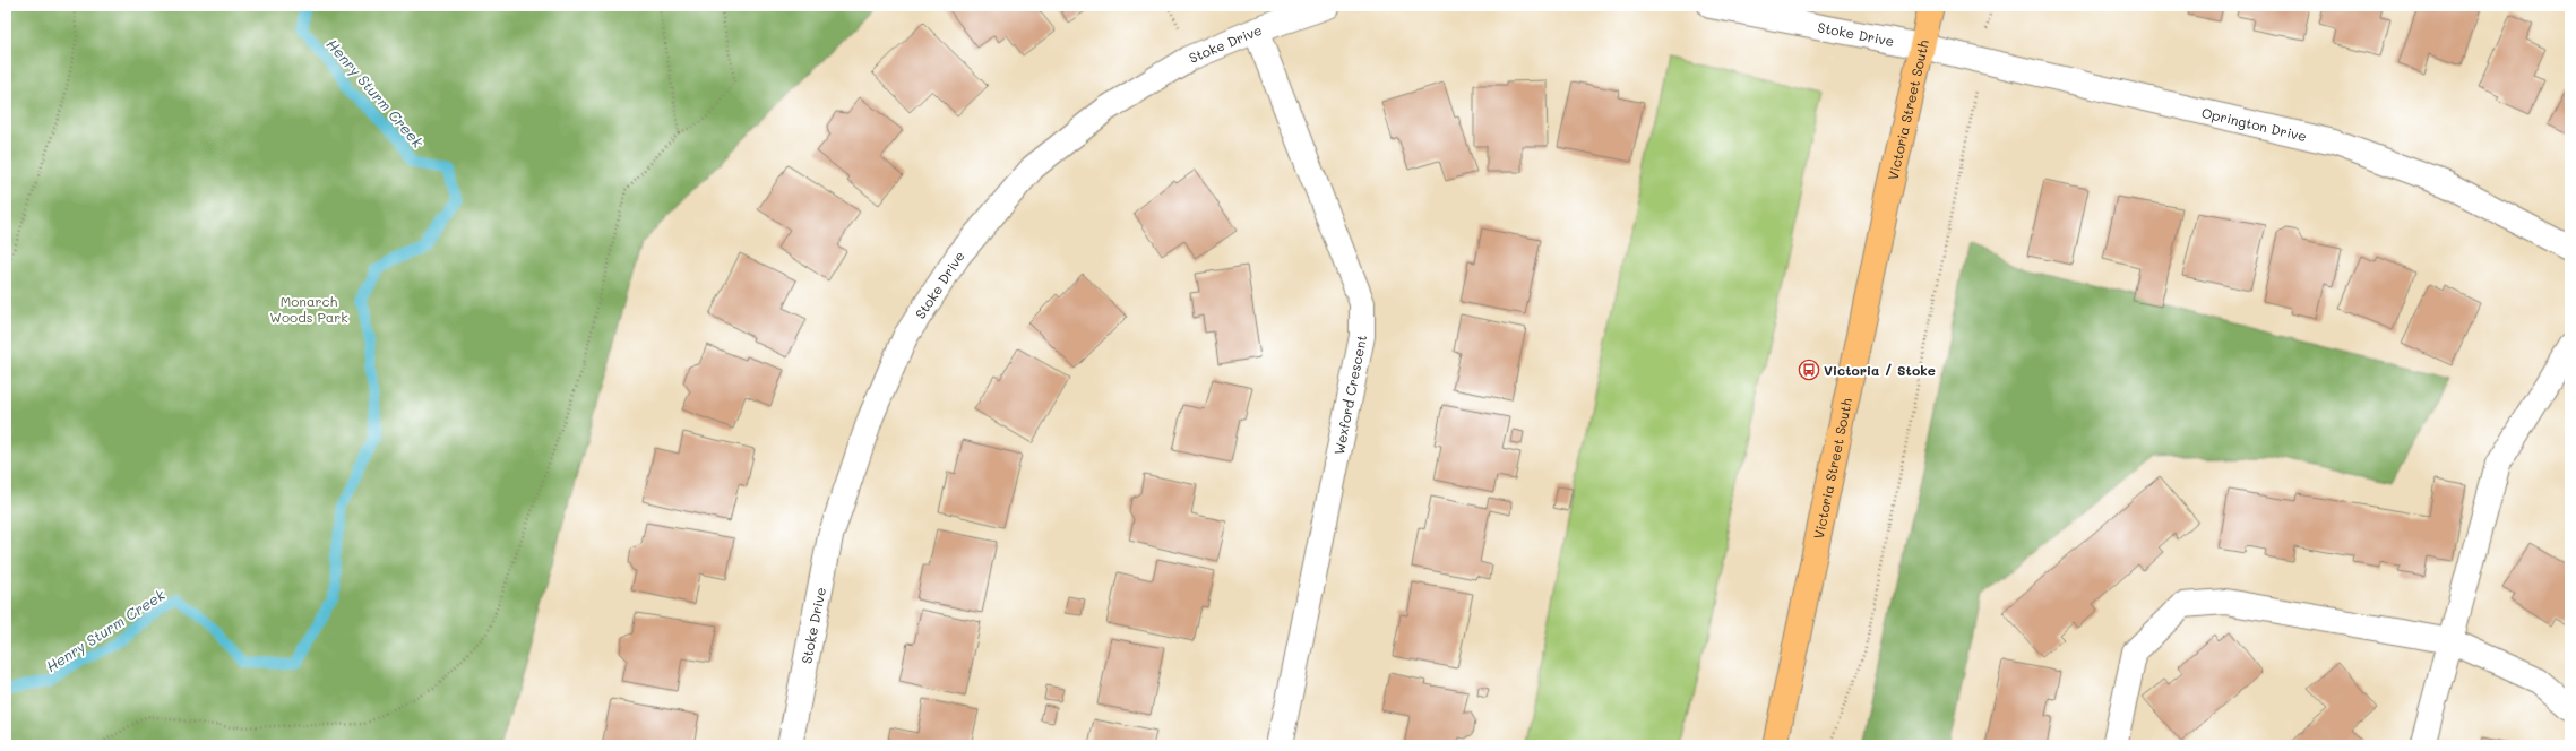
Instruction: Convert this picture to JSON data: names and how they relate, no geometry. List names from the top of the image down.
{
  "streets": {
    "main road": ["Victoria Street South"],
    "street": ["Stoke Drive", "Oprington Drive", "Wexford Crescent"]
  },
  "crossings": [
    ["Stoke Drive", "Victoria Street South"],
    ["Stoke Drive", "Oprington Drive"],
    ["Stoke Drive", "Wexford Crescent"],
    ["Victoria Street South", "Oprington Drive"]
  ],
  "water": ["Henry Sturm Creek"],
  "parks": ["Monarch Woods Park"],
  "places": {
    "bus stop": ["Victoria / Stoke"]
  }
}
